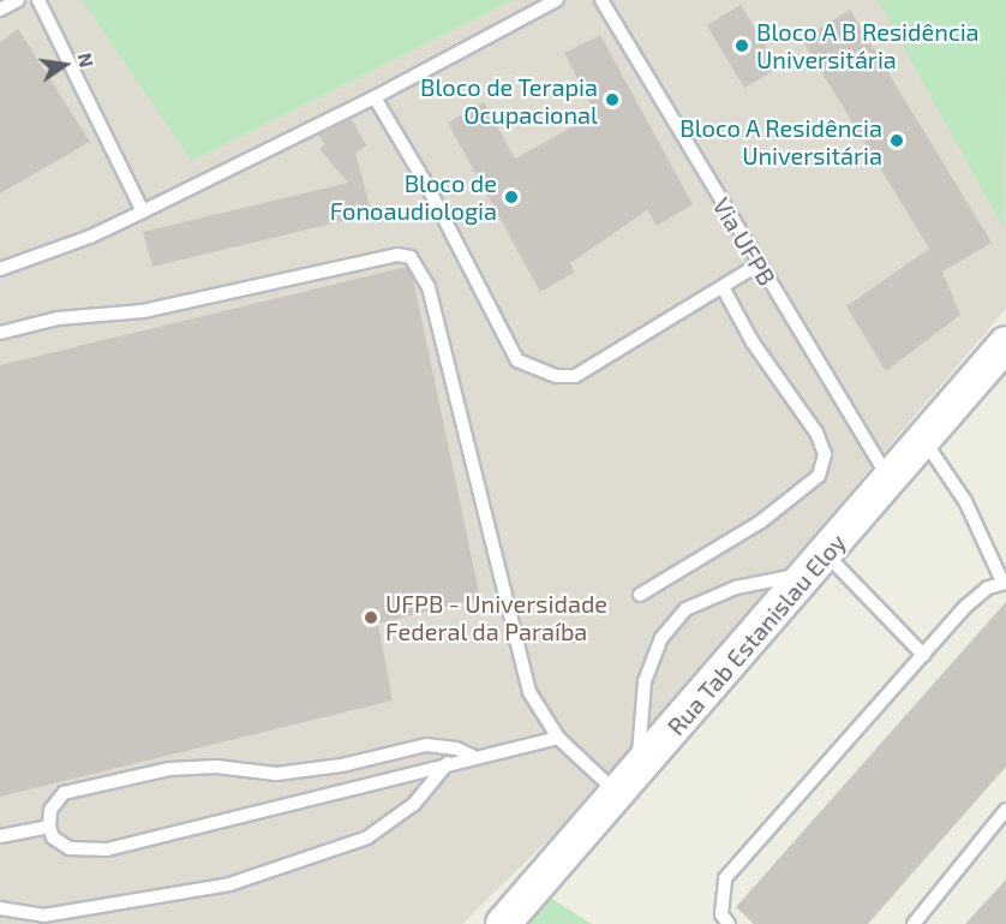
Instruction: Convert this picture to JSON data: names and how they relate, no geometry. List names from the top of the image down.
{
  "streets": {
    "street": ["Rua Tab Estanislau Eloy"],
    "lane": ["Via UFPB"]
  },
  "crossings": [
    ["Via UFPB", "Rua Tab Estanislau Eloy"]
  ],
  "places": [
    "Bloco A B Residência Universitária",
    "Bloco de Terapia Ocupacional",
    "Bloco A Residência Universitária",
    "Bloco de Fonoaudiologia",
    "UFPB - Universidade Federal da Paraíba"
  ],
  "north": "right"
}
